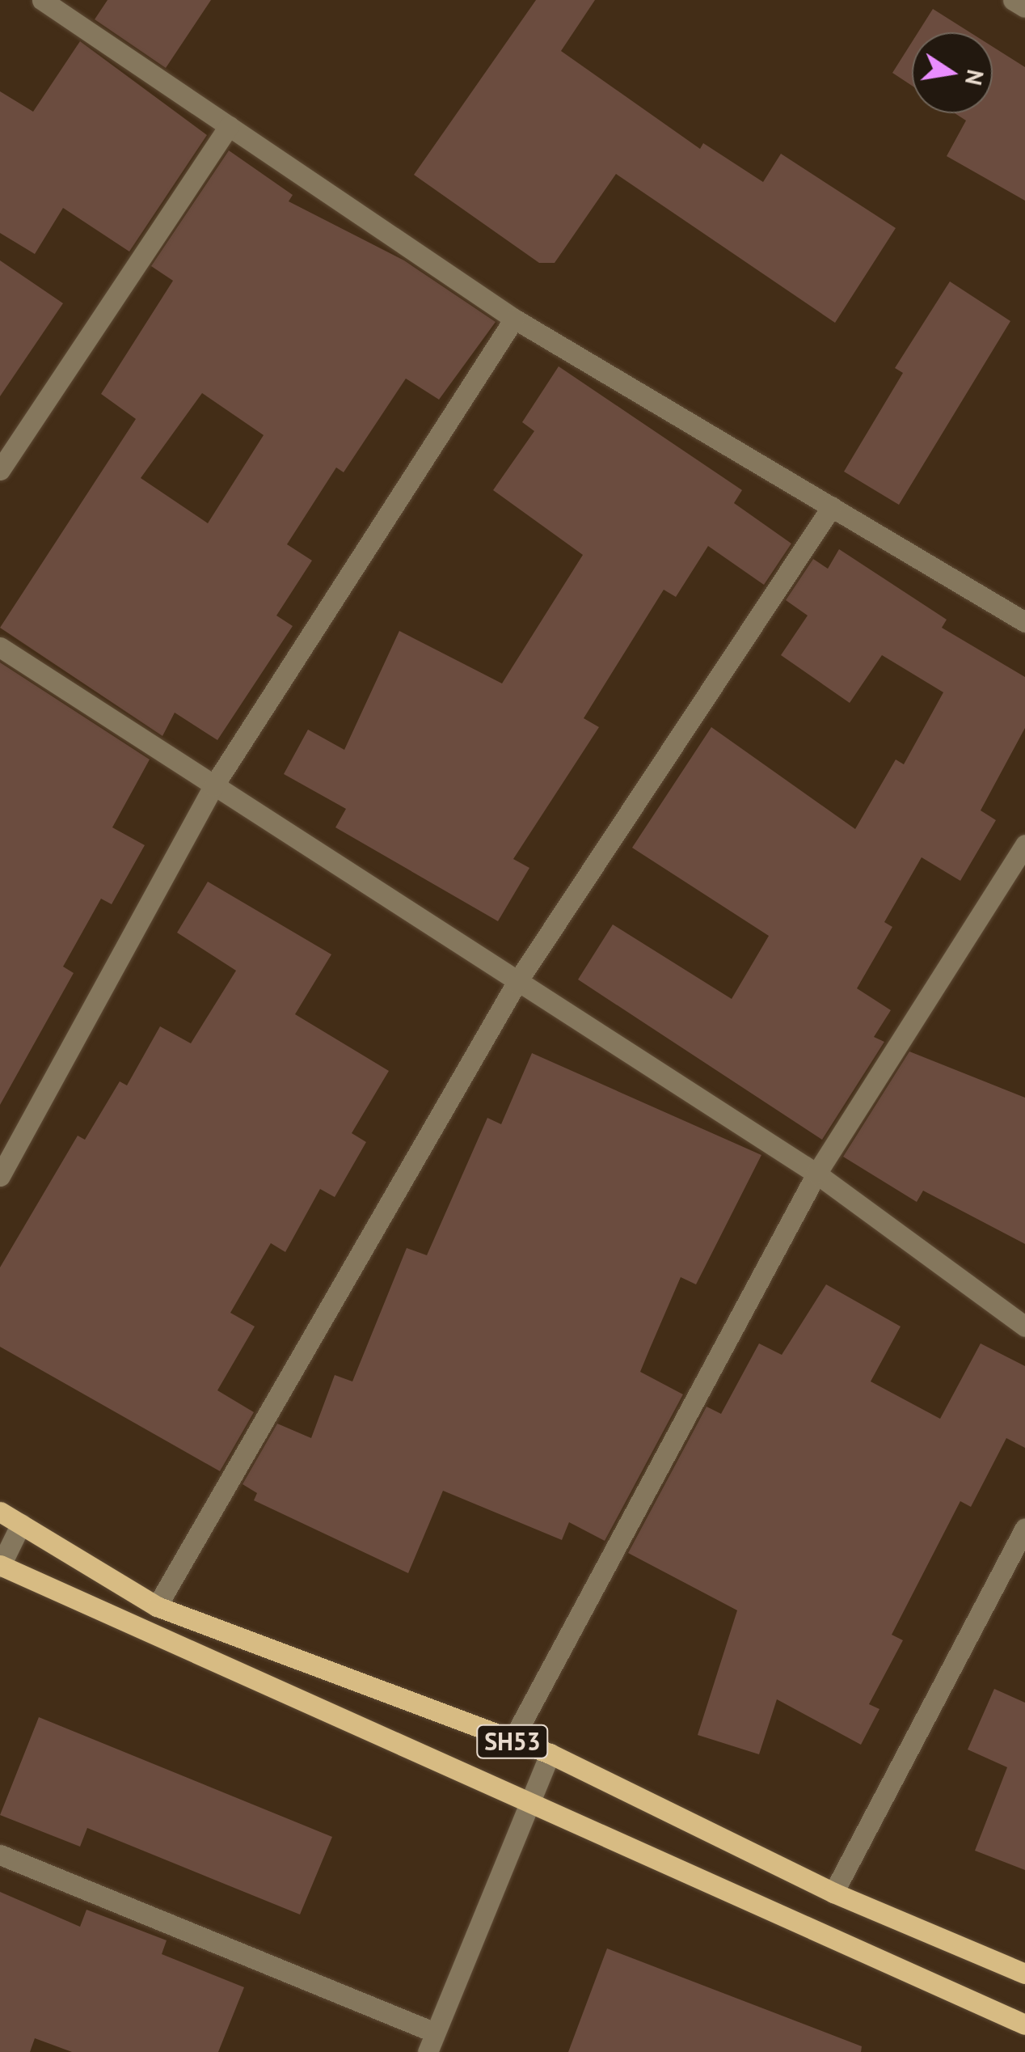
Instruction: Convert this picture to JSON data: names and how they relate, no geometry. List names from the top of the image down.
{
  "streets": {
    "main road": ["SH53"]
  },
  "north": "right"
}
